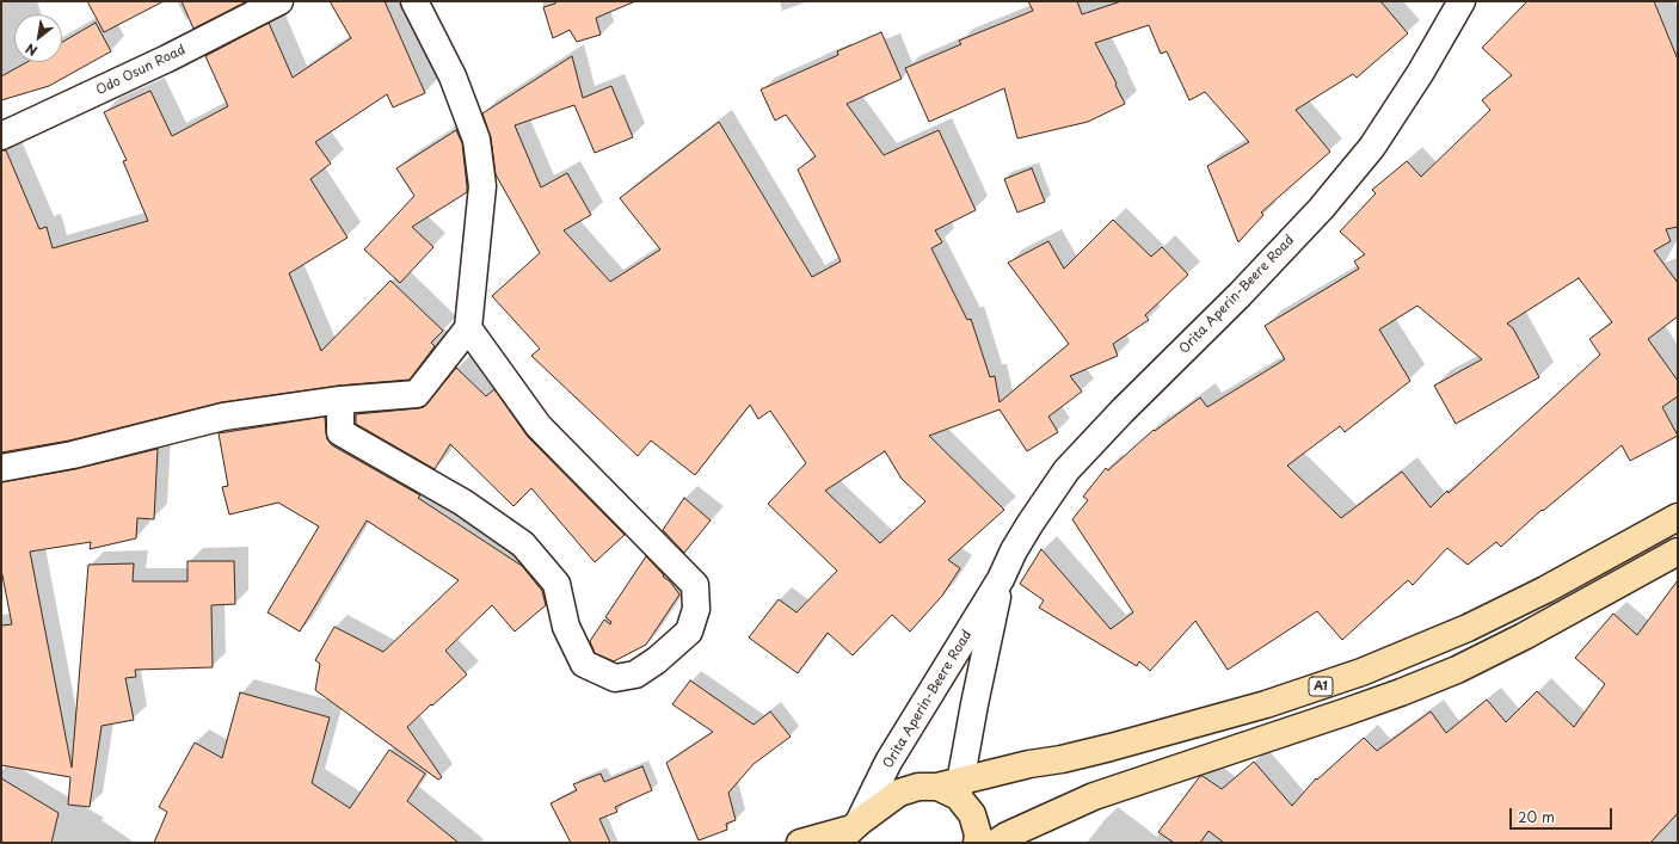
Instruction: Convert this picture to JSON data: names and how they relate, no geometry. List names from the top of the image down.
{
  "streets": {
    "highway": ["A1"],
    "street": ["Odo Osun Road", "Orita Aperin-Beere Road"]
  },
  "crossings": [
    ["Orita Aperin-Beere Road", "A1"]
  ],
  "scale_bar": "20 m",
  "north": "bottom left"
}
